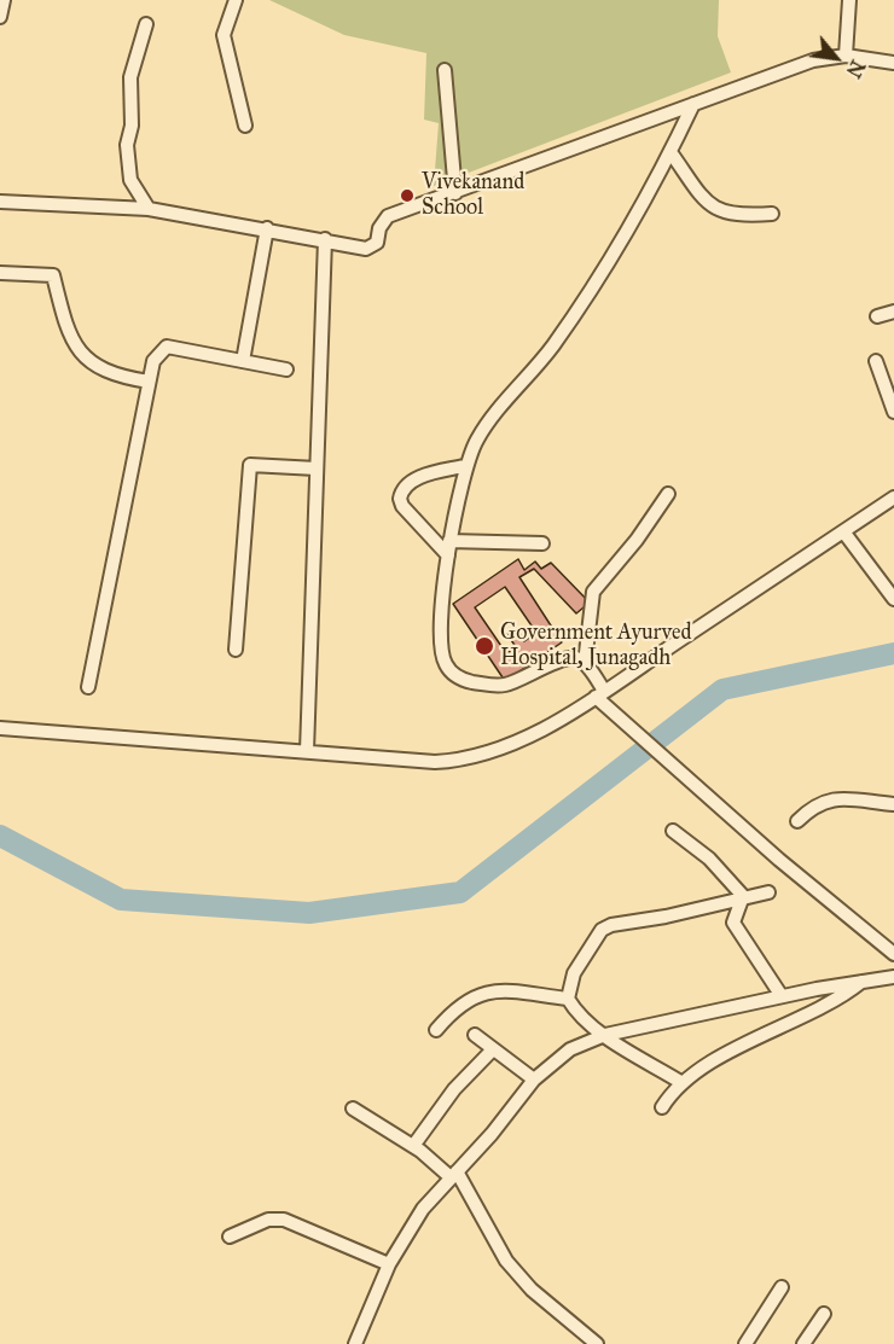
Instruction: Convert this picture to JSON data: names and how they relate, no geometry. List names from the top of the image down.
{
  "places": ["Vivekanand School", "Government Ayurved Hospital, Junagadh"],
  "north": "bottom right"
}
